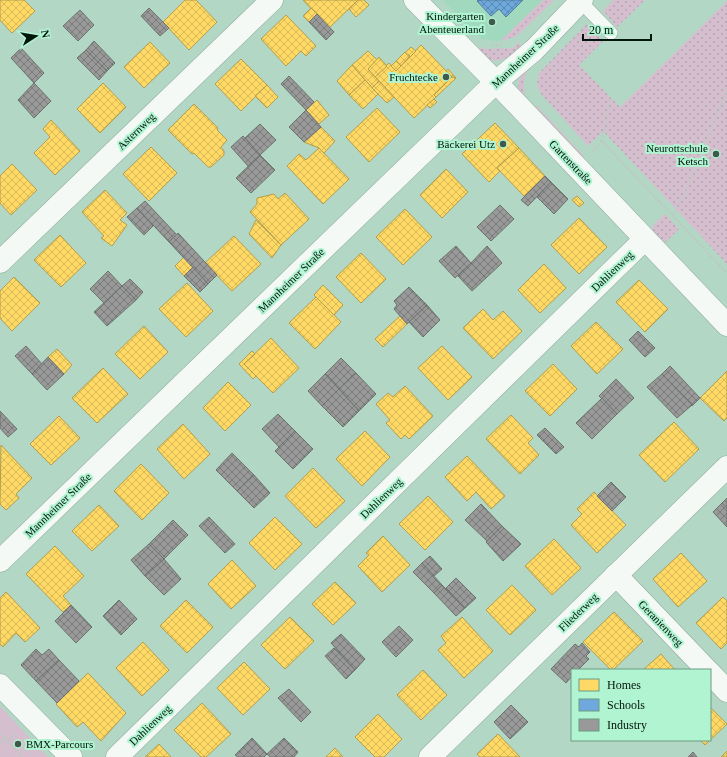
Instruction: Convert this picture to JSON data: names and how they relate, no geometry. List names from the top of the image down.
{
  "streets": {
    "street": [
      "Mannheimer Straße",
      "Asternweg",
      "Gartenstraße",
      "Dahlienweg",
      "Fliederweg",
      "Geranienweg"
    ]
  },
  "crossings": [
    ["Mannheimer Straße", "Gartenstraße"],
    ["Gartenstraße", "Dahlienweg"],
    ["Fliederweg", "Geranienweg"]
  ],
  "places": [
    "Kindergarten Abenteuerland",
    "Fruchtecke",
    "Bäckerei Utz",
    "Neurottschule Ketsch",
    "BMX-Parcours"
  ],
  "legend": ["Homes", "Schools", "Industry"],
  "scale_bar": "20 m",
  "north": "right"
}
